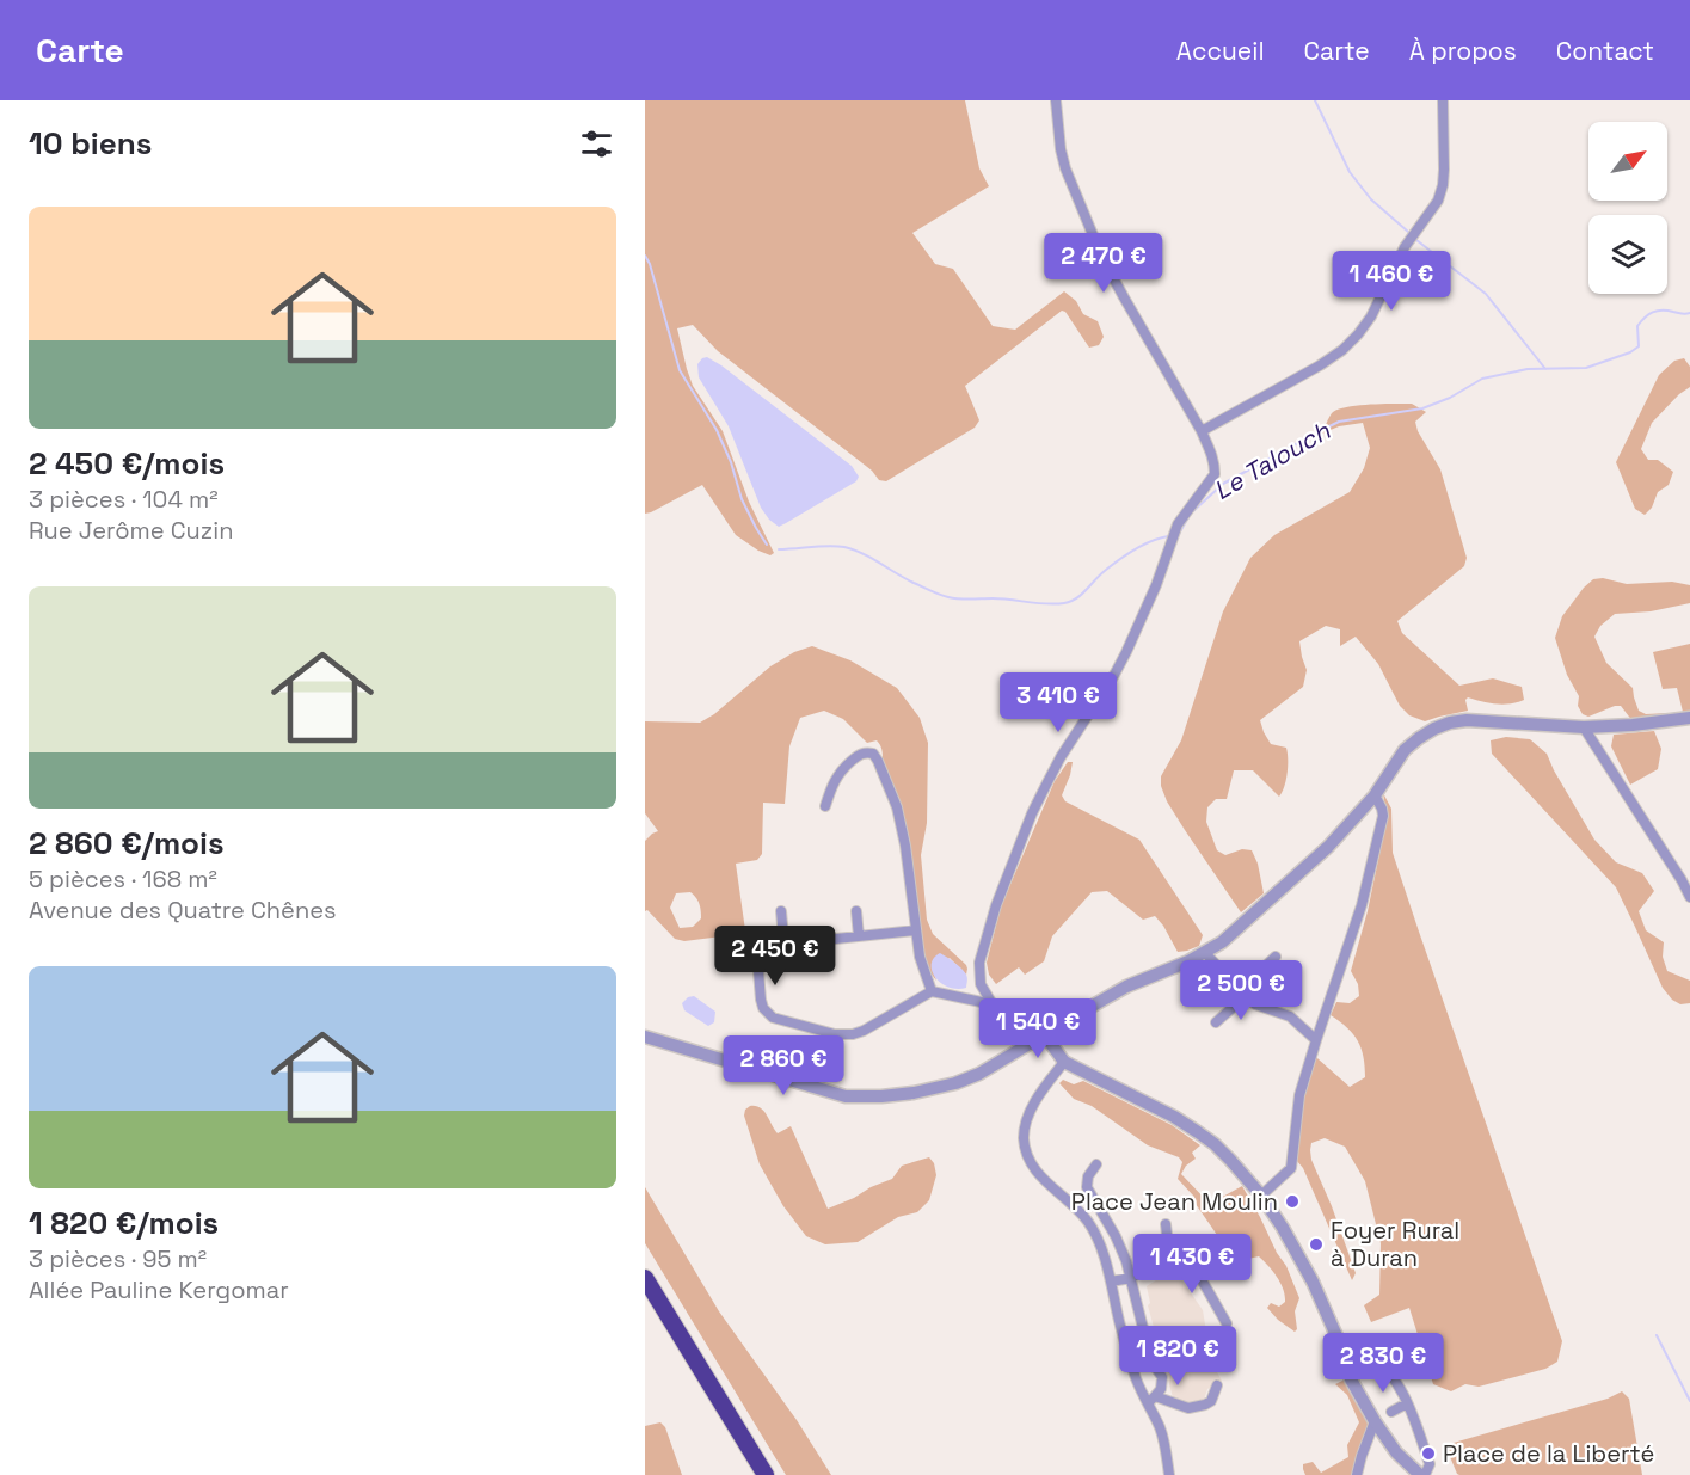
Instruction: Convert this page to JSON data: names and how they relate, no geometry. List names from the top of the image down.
{
  "water": ["Le Talouch"],
  "places": ["Place Jean Moulin", "Foyer Rural à Duran", "Place de la Liberté"],
  "north": "top right",
  "page": {
    "header": "Carte",
    "nav": [
      "Accueil",
      "Carte",
      "À propos",
      "Contact"
    ],
    "heading": "10 biens",
    "list": [
      {
        "name": "2 450 €/mois",
        "note": "3 pièces · 104 m² · Rue Jerôme Cuzin"
      },
      {
        "name": "2 860 €/mois",
        "note": "5 pièces · 168 m² · Avenue des Quatre Chênes"
      },
      {
        "name": "1 820 €/mois",
        "note": "3 pièces · 95 m² · Allée Pauline Kergomar"
      }
    ],
    "price": [
      "2 470 €",
      "1 460 €",
      "3 410 €",
      "2 450 €",
      "2 500 €",
      "1 540 €",
      "2 860 €",
      "1 430 €",
      "1 820 €",
      "2 830 €"
    ]
  }
}
